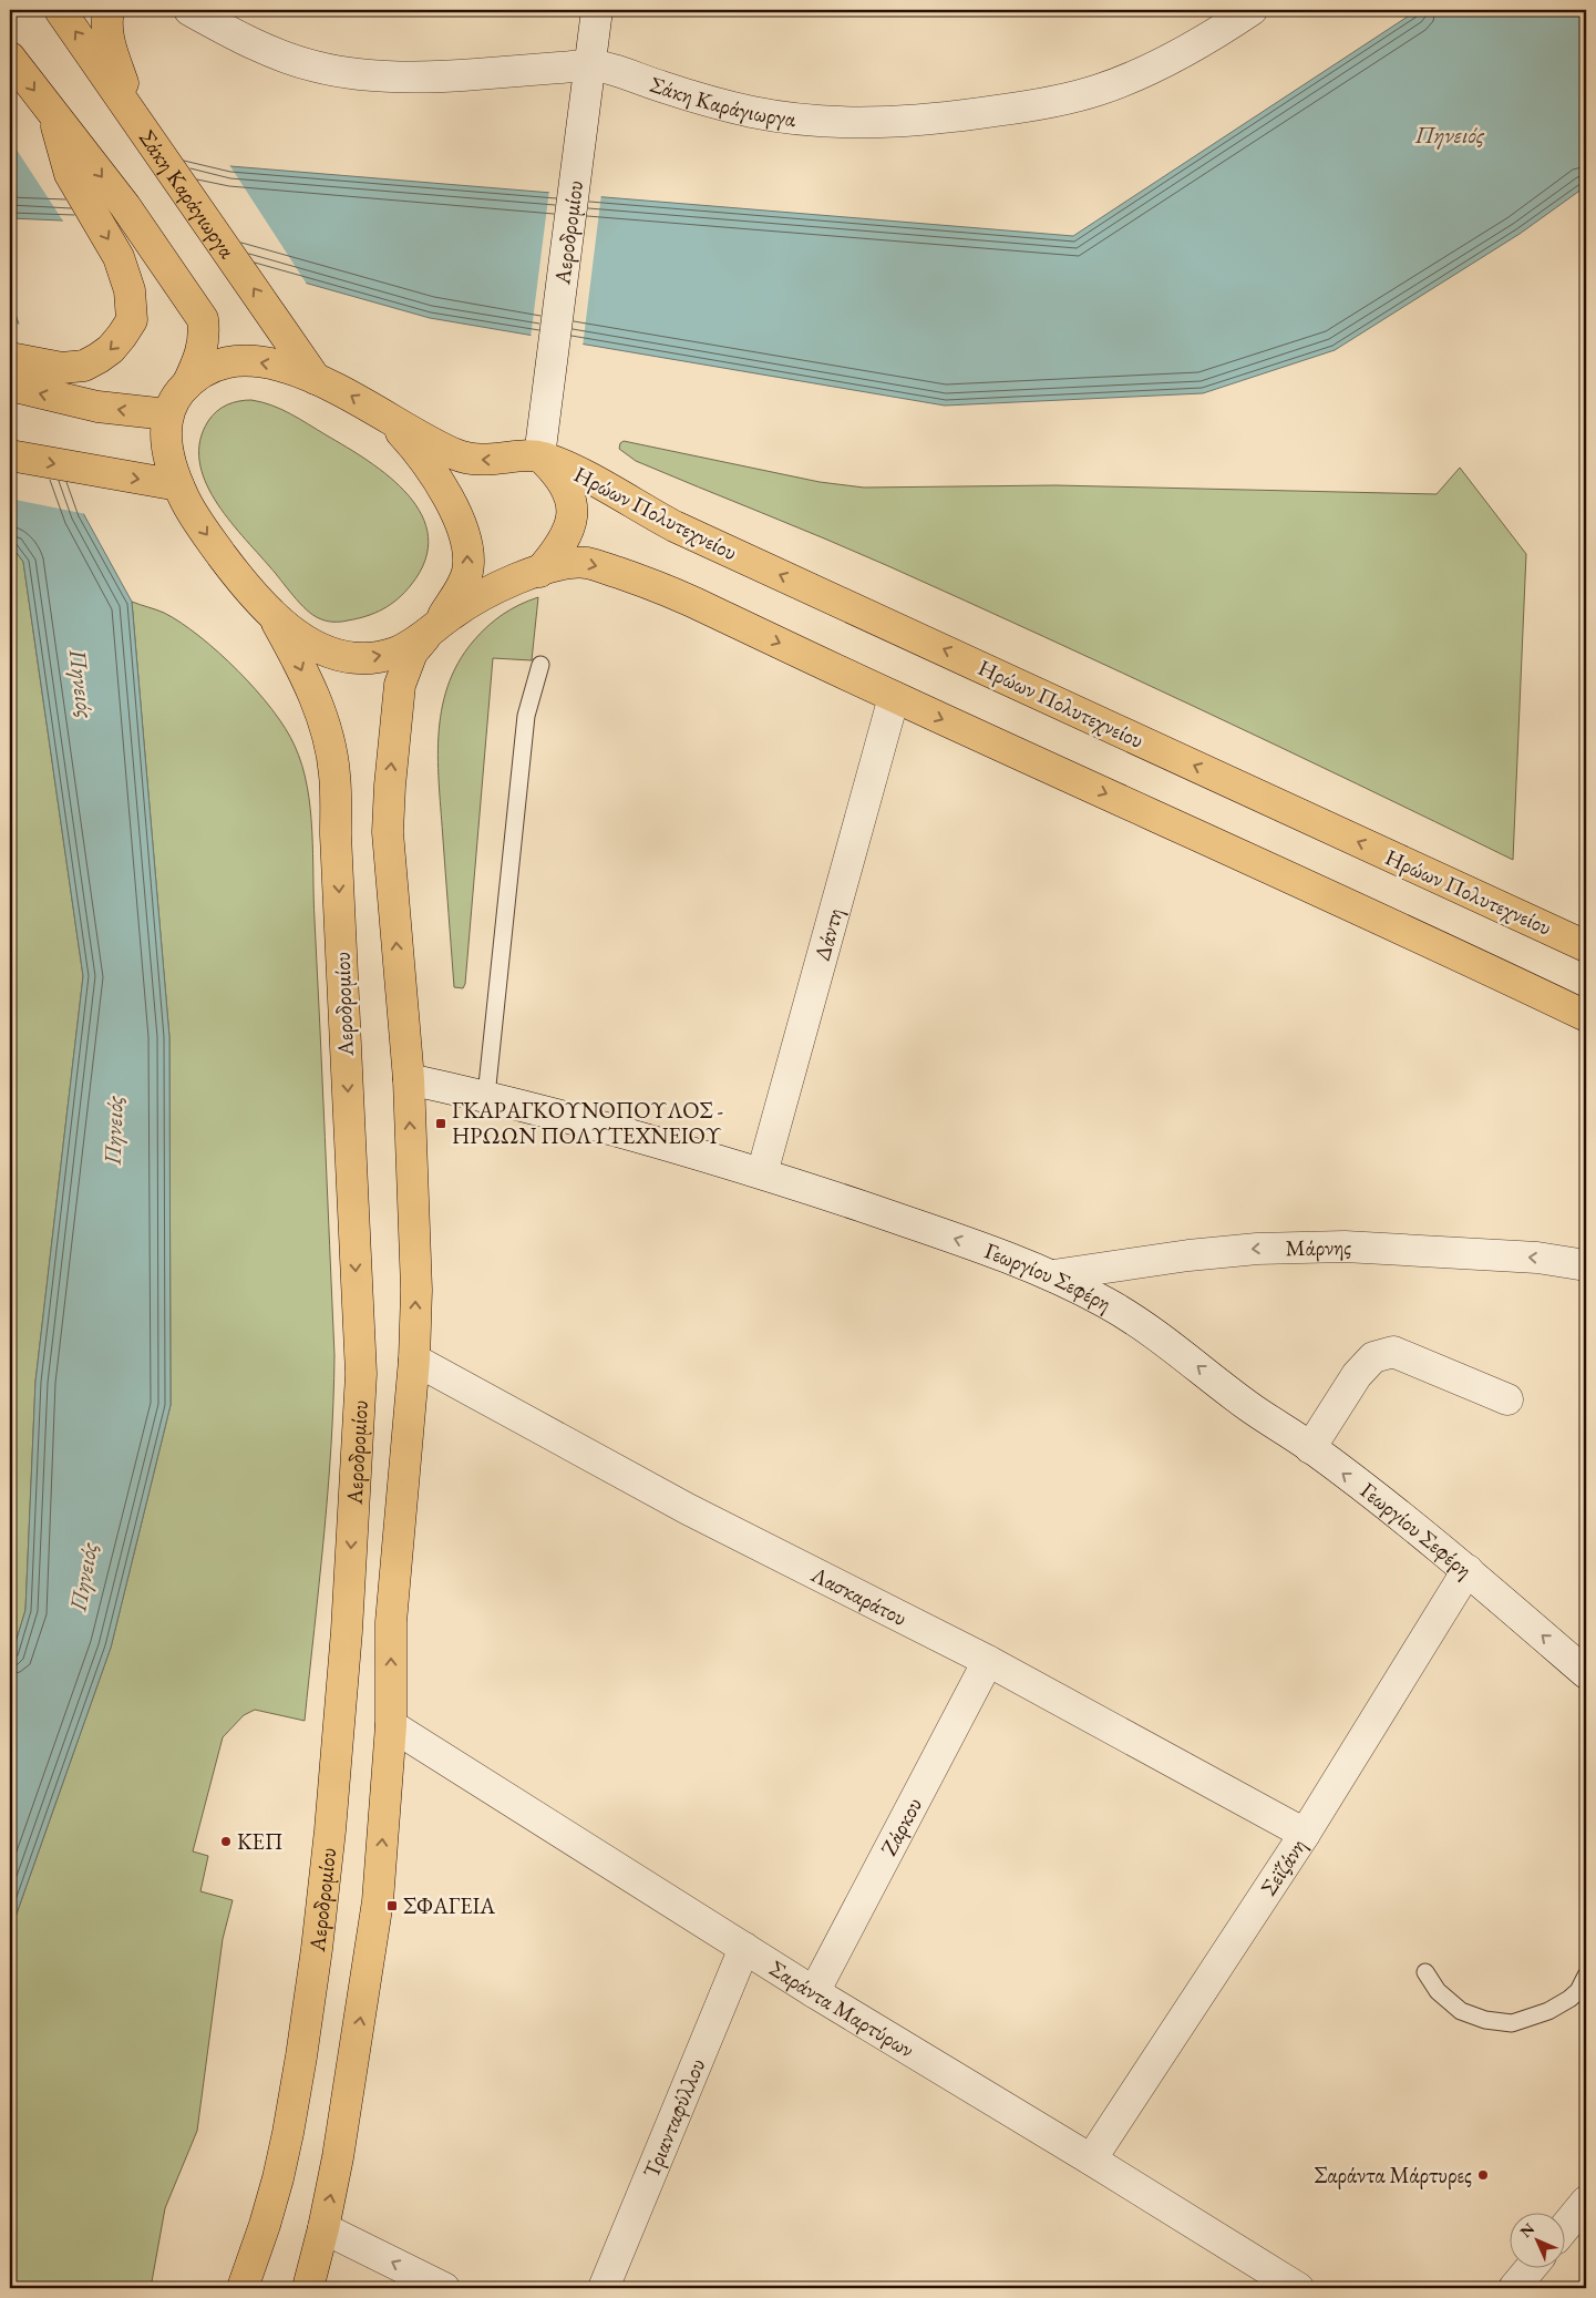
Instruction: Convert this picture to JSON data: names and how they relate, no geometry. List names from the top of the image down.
{
  "streets": {
    "main road": ["Σάκη Καράγιωργα", "Αεροδρομίου", "Ηρώων Πολυτεχνείου"],
    "street": [
      "Δάντη",
      "Μάρνης",
      "Γεωργίου Σεφέρη",
      "Λασκαράτου",
      "Ζάρκου",
      "Σεϊζάνη",
      "Σαράντα Μαρτύρων",
      "Τριανταφύλλου"
    ]
  },
  "crossings": [
    ["Σάκη Καράγιωργα", "Αεροδρομίου"],
    ["Αεροδρομίου", "Ηρώων Πολυτεχνείου"],
    ["Δάντη", "Γεωργίου Σεφέρη"],
    ["Μάρνης", "Γεωργίου Σεφέρη"],
    ["Γεωργίου Σεφέρη", "Σεϊζάνη"],
    ["Λασκαράτου", "Ζάρκου"],
    ["Λασκαράτου", "Σεϊζάνη"],
    ["Ζάρκου", "Σαράντα Μαρτύρων"],
    ["Σεϊζάνη", "Σαράντα Μαρτύρων"],
    ["Σαράντα Μαρτύρων", "Τριανταφύλλου"]
  ],
  "one_way": ["Αεροδρομίου", "Μάρνης", "Γεωργίου Σεφέρη"],
  "water": ["Πηνειός"],
  "places": {
    "transit": ["ΓΚΑΡΑΓΚΟΥΝΟΠΟΥΛΟΣ - ΗΡΩΩΝ ΠΟΛΥΤΕΧΝΕΙΟΥ", "ΣΦΑΓΕΙΑ"],
    "other": ["ΚΕΠ", "Σαράντα Μάρτυρες"]
  },
  "north": "top left"
}
